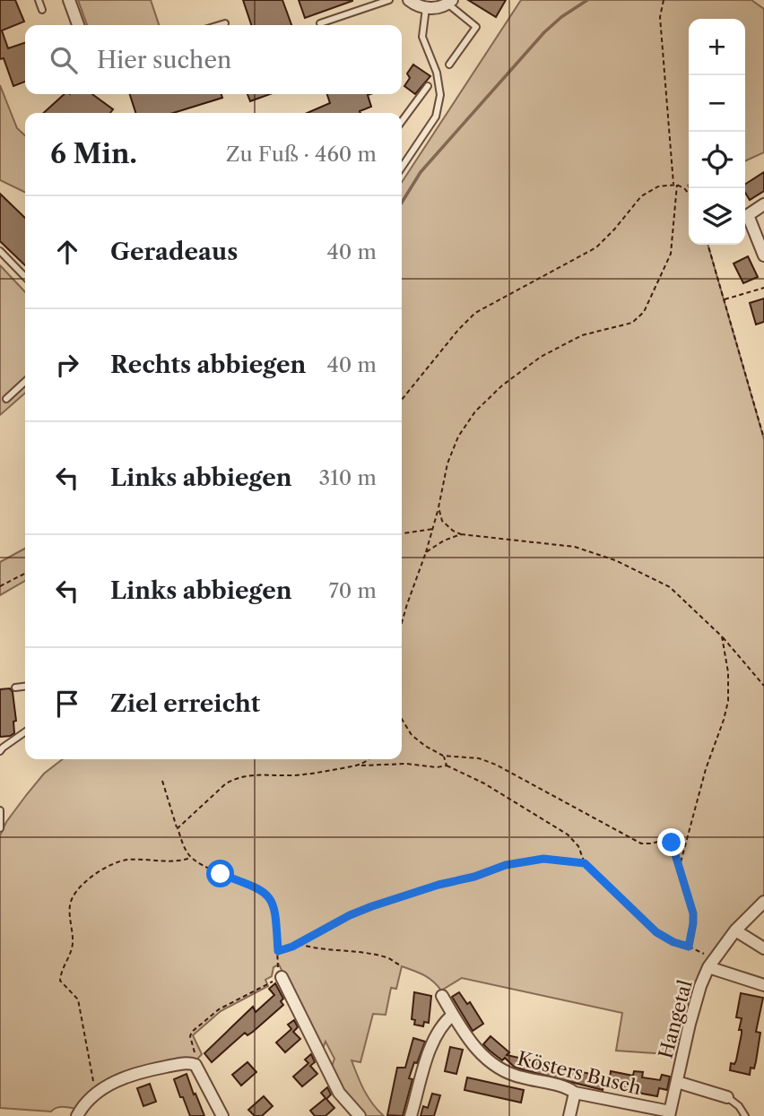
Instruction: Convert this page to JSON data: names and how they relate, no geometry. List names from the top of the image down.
{
  "streets": {
    "street": ["Hangetal", "Kösters Busch"]
  },
  "crossings": [
    ["Hangetal", "Kösters Busch"]
  ],
  "page": {
    "map_buttons": ["+", "−"],
    "search": "Hier suchen",
    "heading": ["6 Min.", "Zu Fuß · 460 m"],
    "list": [
      ["Geradeaus", "40 m"],
      ["Rechts abbiegen", "40 m"],
      ["Links abbiegen", "310 m"],
      ["Links abbiegen", "70 m"],
      "Ziel erreicht"
    ]
  }
}
